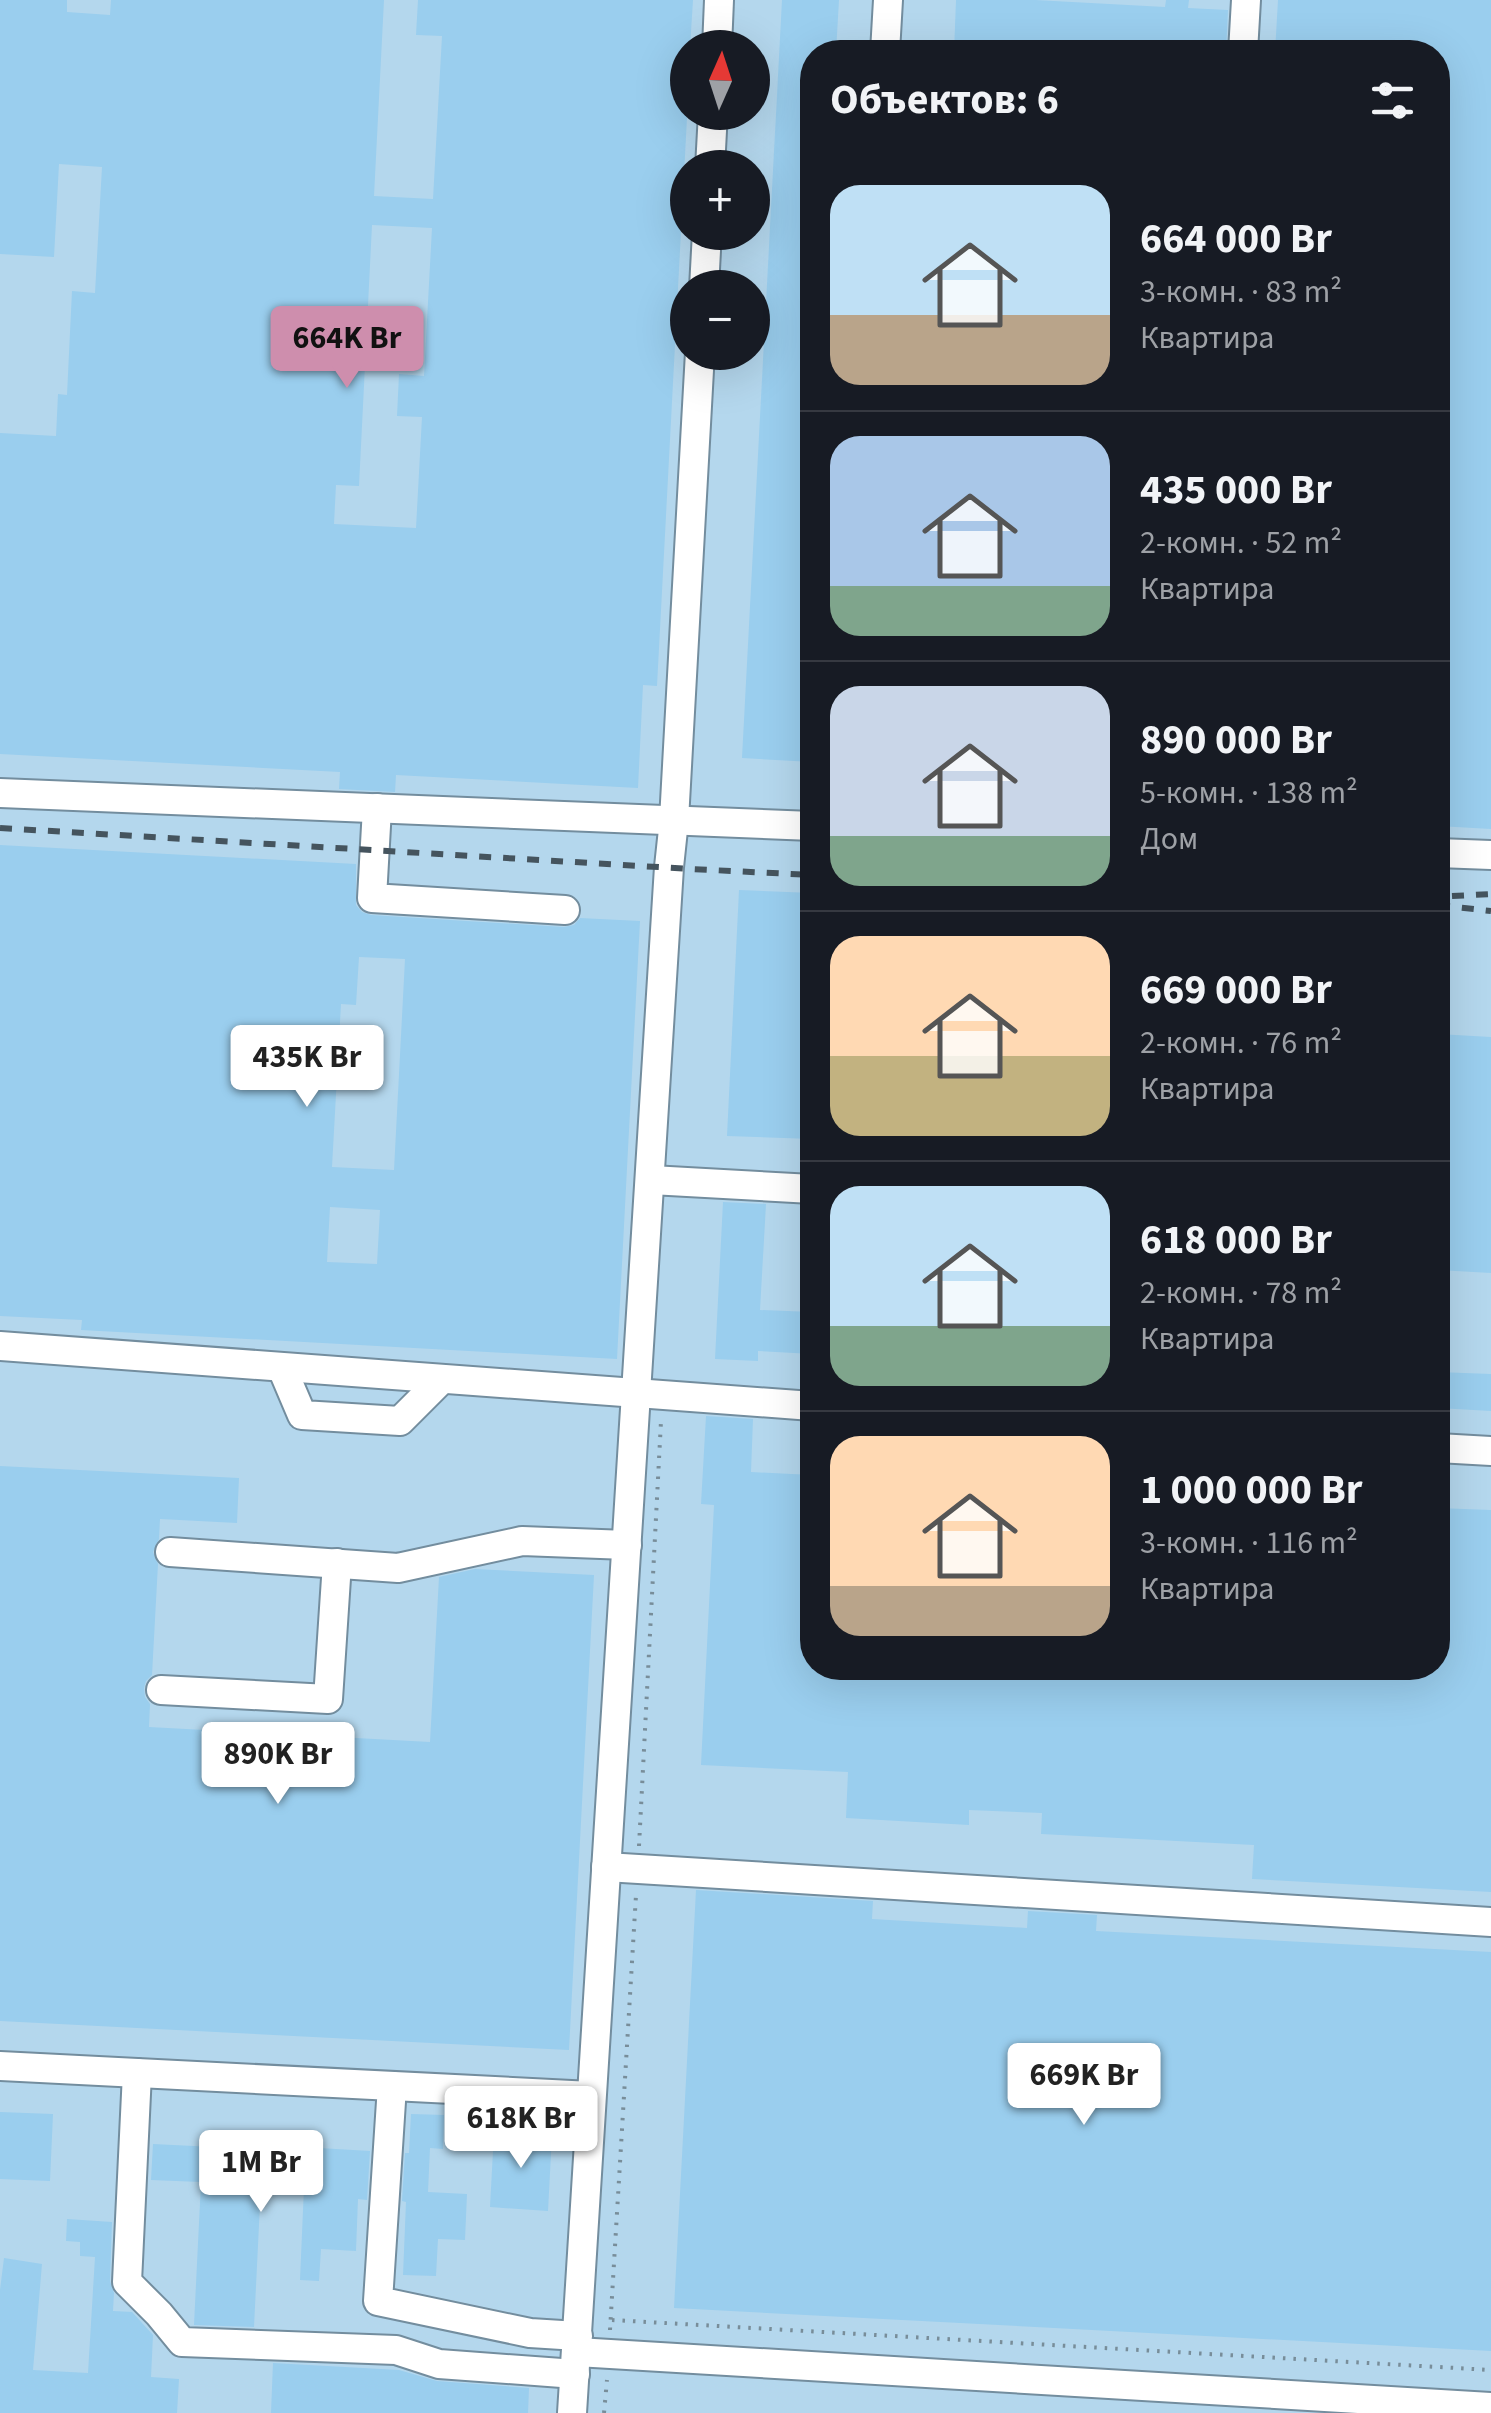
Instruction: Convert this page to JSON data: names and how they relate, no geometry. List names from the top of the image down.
{
  "north": "top",
  "page": {
    "map_buttons": ["+", "−"],
    "heading": "Объектов: 6",
    "list": [
      {
        "name": "664 000 Br",
        "note": "3-комн. · 83 m² · Квартира"
      },
      {
        "name": "435 000 Br",
        "note": "2-комн. · 52 m² · Квартира"
      },
      {
        "name": "890 000 Br",
        "note": "5-комн. · 138 m² · Дом"
      },
      {
        "name": "669 000 Br",
        "note": "2-комн. · 76 m² · Квартира"
      },
      {
        "name": "618 000 Br",
        "note": "2-комн. · 78 m² · Квартира"
      },
      {
        "name": "1 000 000 Br",
        "note": "3-комн. · 116 m² · Квартира"
      }
    ],
    "price": [
      "664K Br",
      "435K Br",
      "890K Br",
      "669K Br",
      "618K Br",
      "1M Br"
    ]
  }
}
